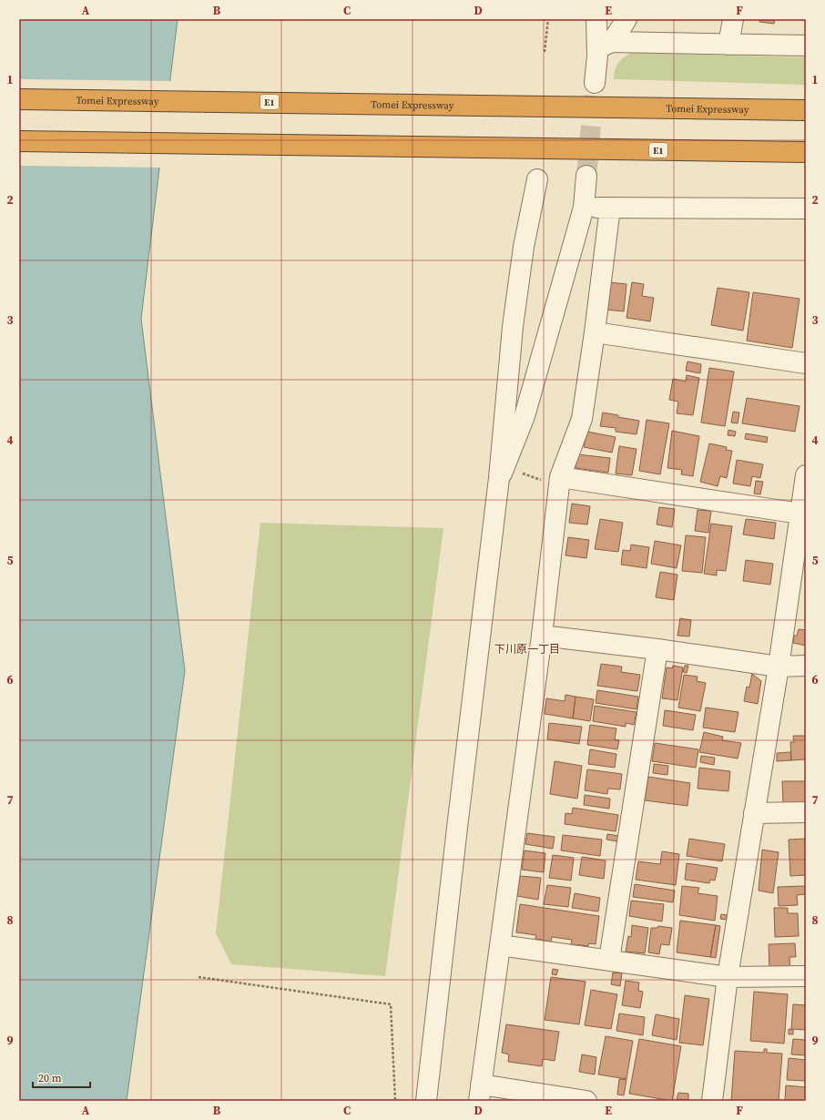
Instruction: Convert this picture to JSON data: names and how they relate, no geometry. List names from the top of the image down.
{
  "streets": {
    "highway": ["Tomei Expressway", "E1"]
  },
  "districts": ["下川原一丁目"],
  "scale_bar": "20 m",
  "grid": {
    "columns": [
      "A",
      "B",
      "C",
      "D",
      "E",
      "F"
    ],
    "rows": [
      "1",
      "2",
      "3",
      "4",
      "5",
      "6",
      "7",
      "8",
      "9"
    ]
  }
}
